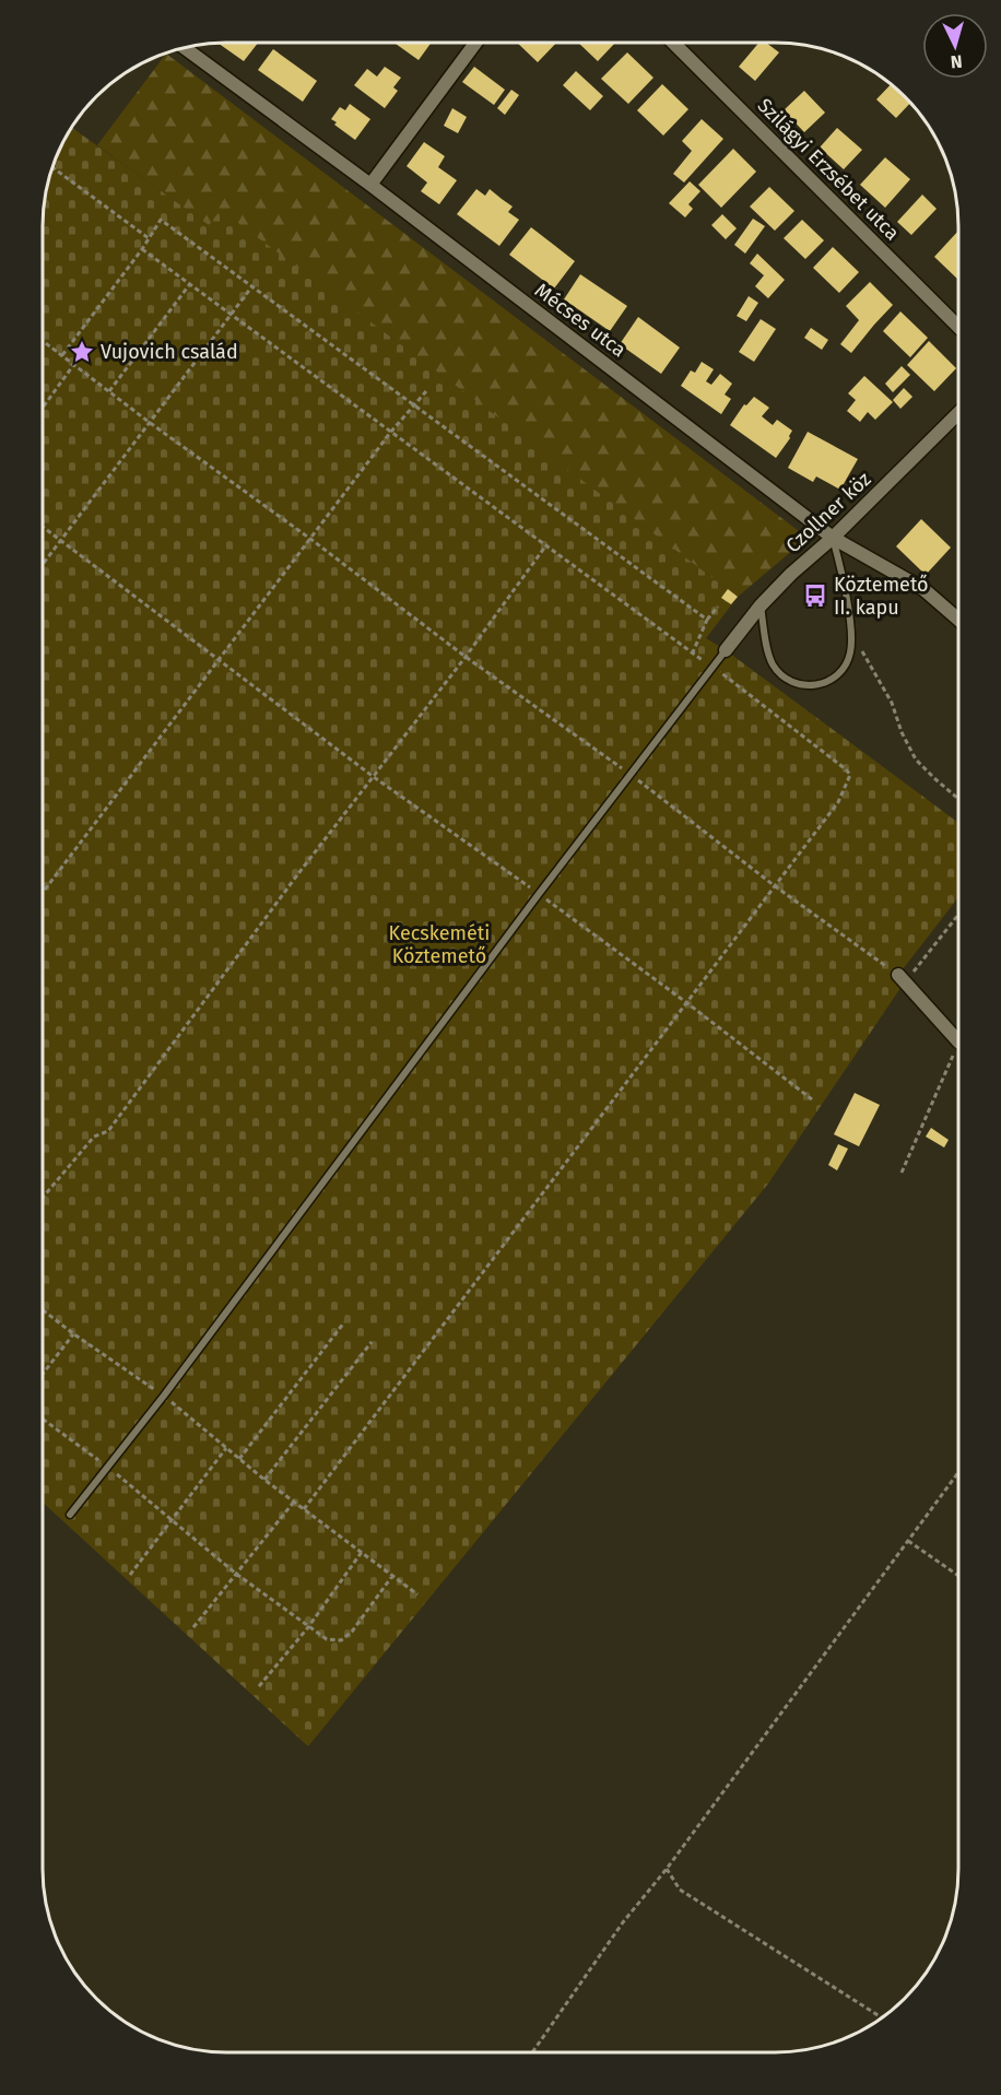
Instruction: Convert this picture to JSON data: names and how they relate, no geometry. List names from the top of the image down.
{
  "streets": {
    "street": ["Szilágyi Erzsébet utca", "Mécses utca", "Czollner köz"]
  },
  "crossings": [
    ["Mécses utca", "Czollner köz"]
  ],
  "parks": ["Kecskeméti Köztemető"],
  "places": {
    "place": ["Vujovich család"],
    "bus stop": ["Köztemető II. kapu"]
  },
  "north": "bottom"
}
